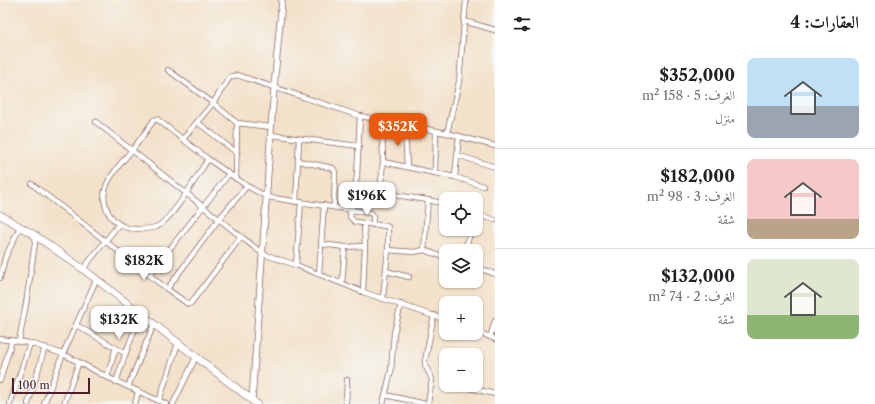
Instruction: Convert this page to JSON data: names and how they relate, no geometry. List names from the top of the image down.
{
  "scale_bar": "100 m",
  "page": {
    "heading": "العقارات: 4",
    "list": [
      {
        "name": "$352,000",
        "note": "الغرف: 5 · 158 m² · منزل"
      },
      {
        "name": "$182,000",
        "note": "الغرف: 3 · 98 m² · شقة"
      },
      {
        "name": "$132,000",
        "note": "الغرف: 2 · 74 m² · شقة"
      }
    ],
    "price": [
      "$352K",
      "$196K",
      "$182K",
      "$132K"
    ],
    "map_buttons": ["+", "−"],
    "scale": "100 m"
  }
}
